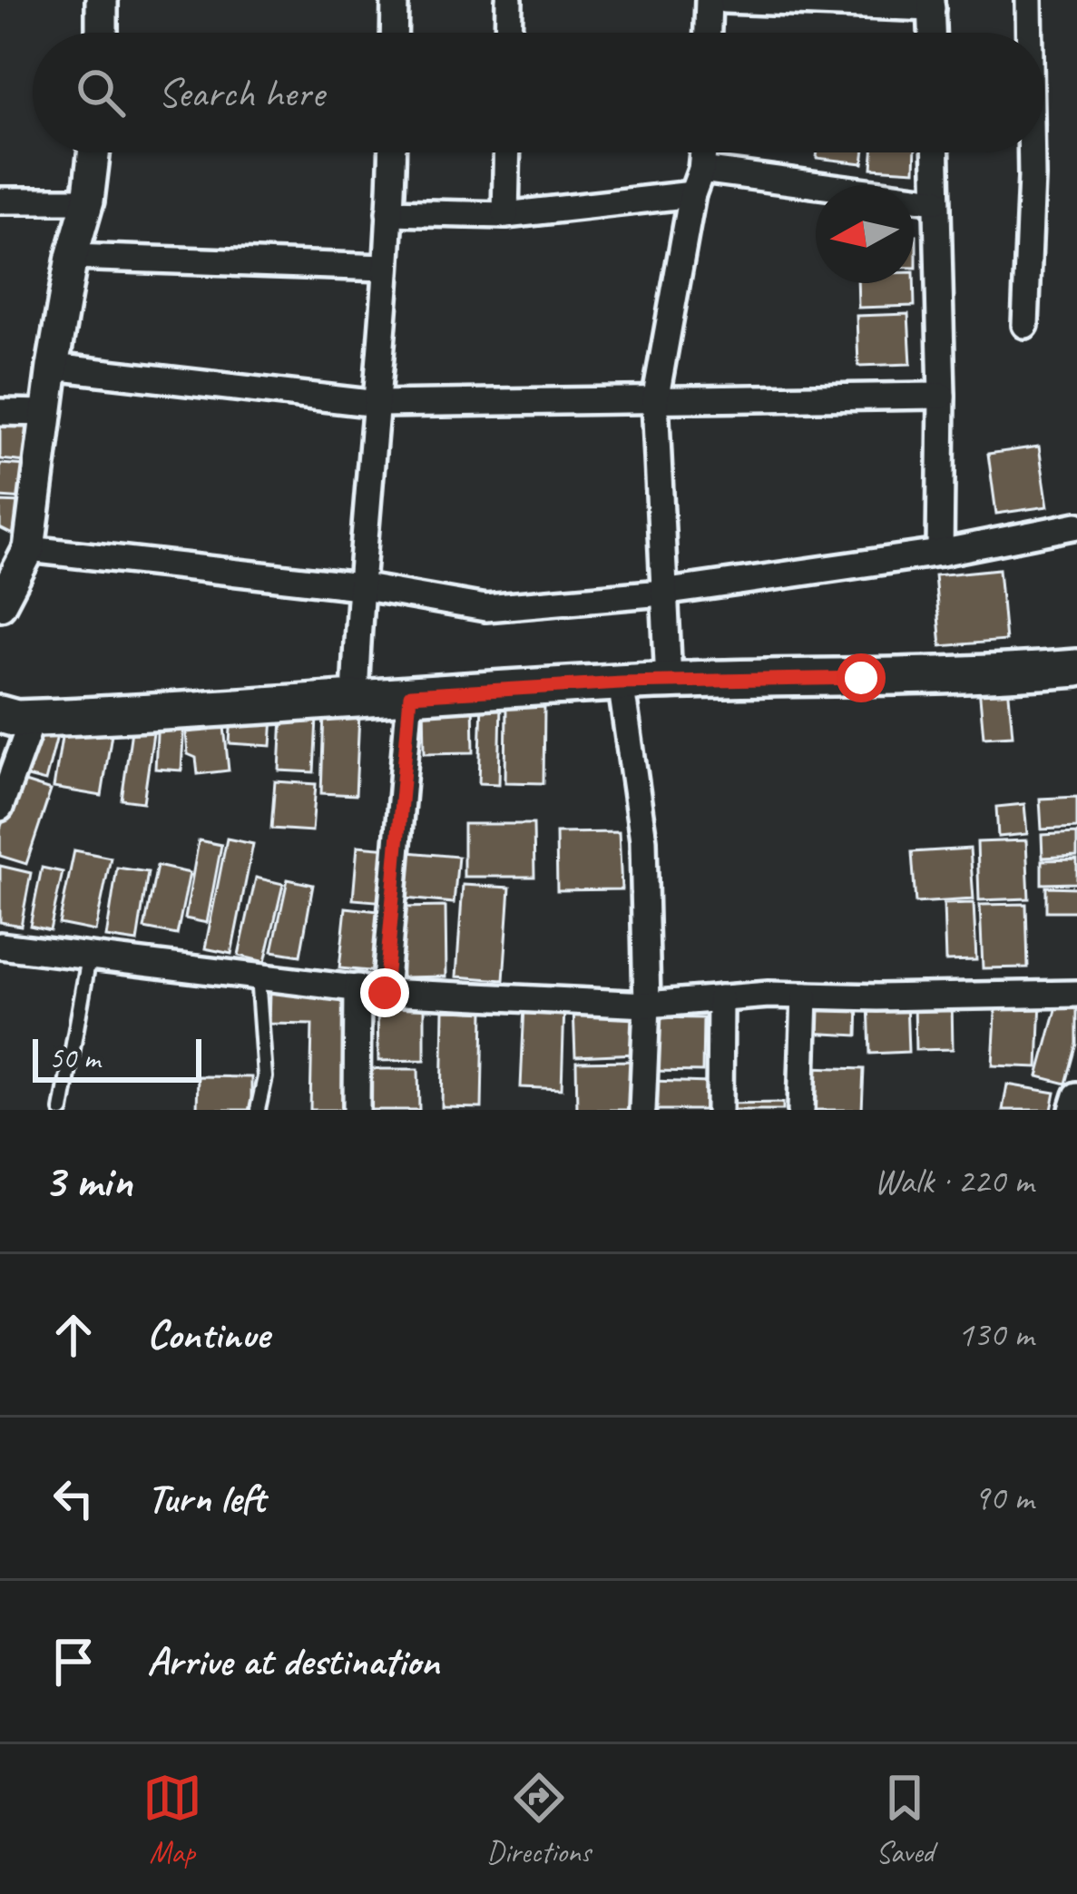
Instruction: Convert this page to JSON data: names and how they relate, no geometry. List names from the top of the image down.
{
  "scale_bar": "50 m",
  "north": "left",
  "page": {
    "search": "Search here",
    "scale": "50 m",
    "heading": ["3 min", "Walk · 220 m"],
    "list": [
      ["Continue", "130 m"],
      ["Turn left", "90 m"],
      "Arrive at destination"
    ],
    "nav": ["Map", "Directions", "Saved"]
  }
}
